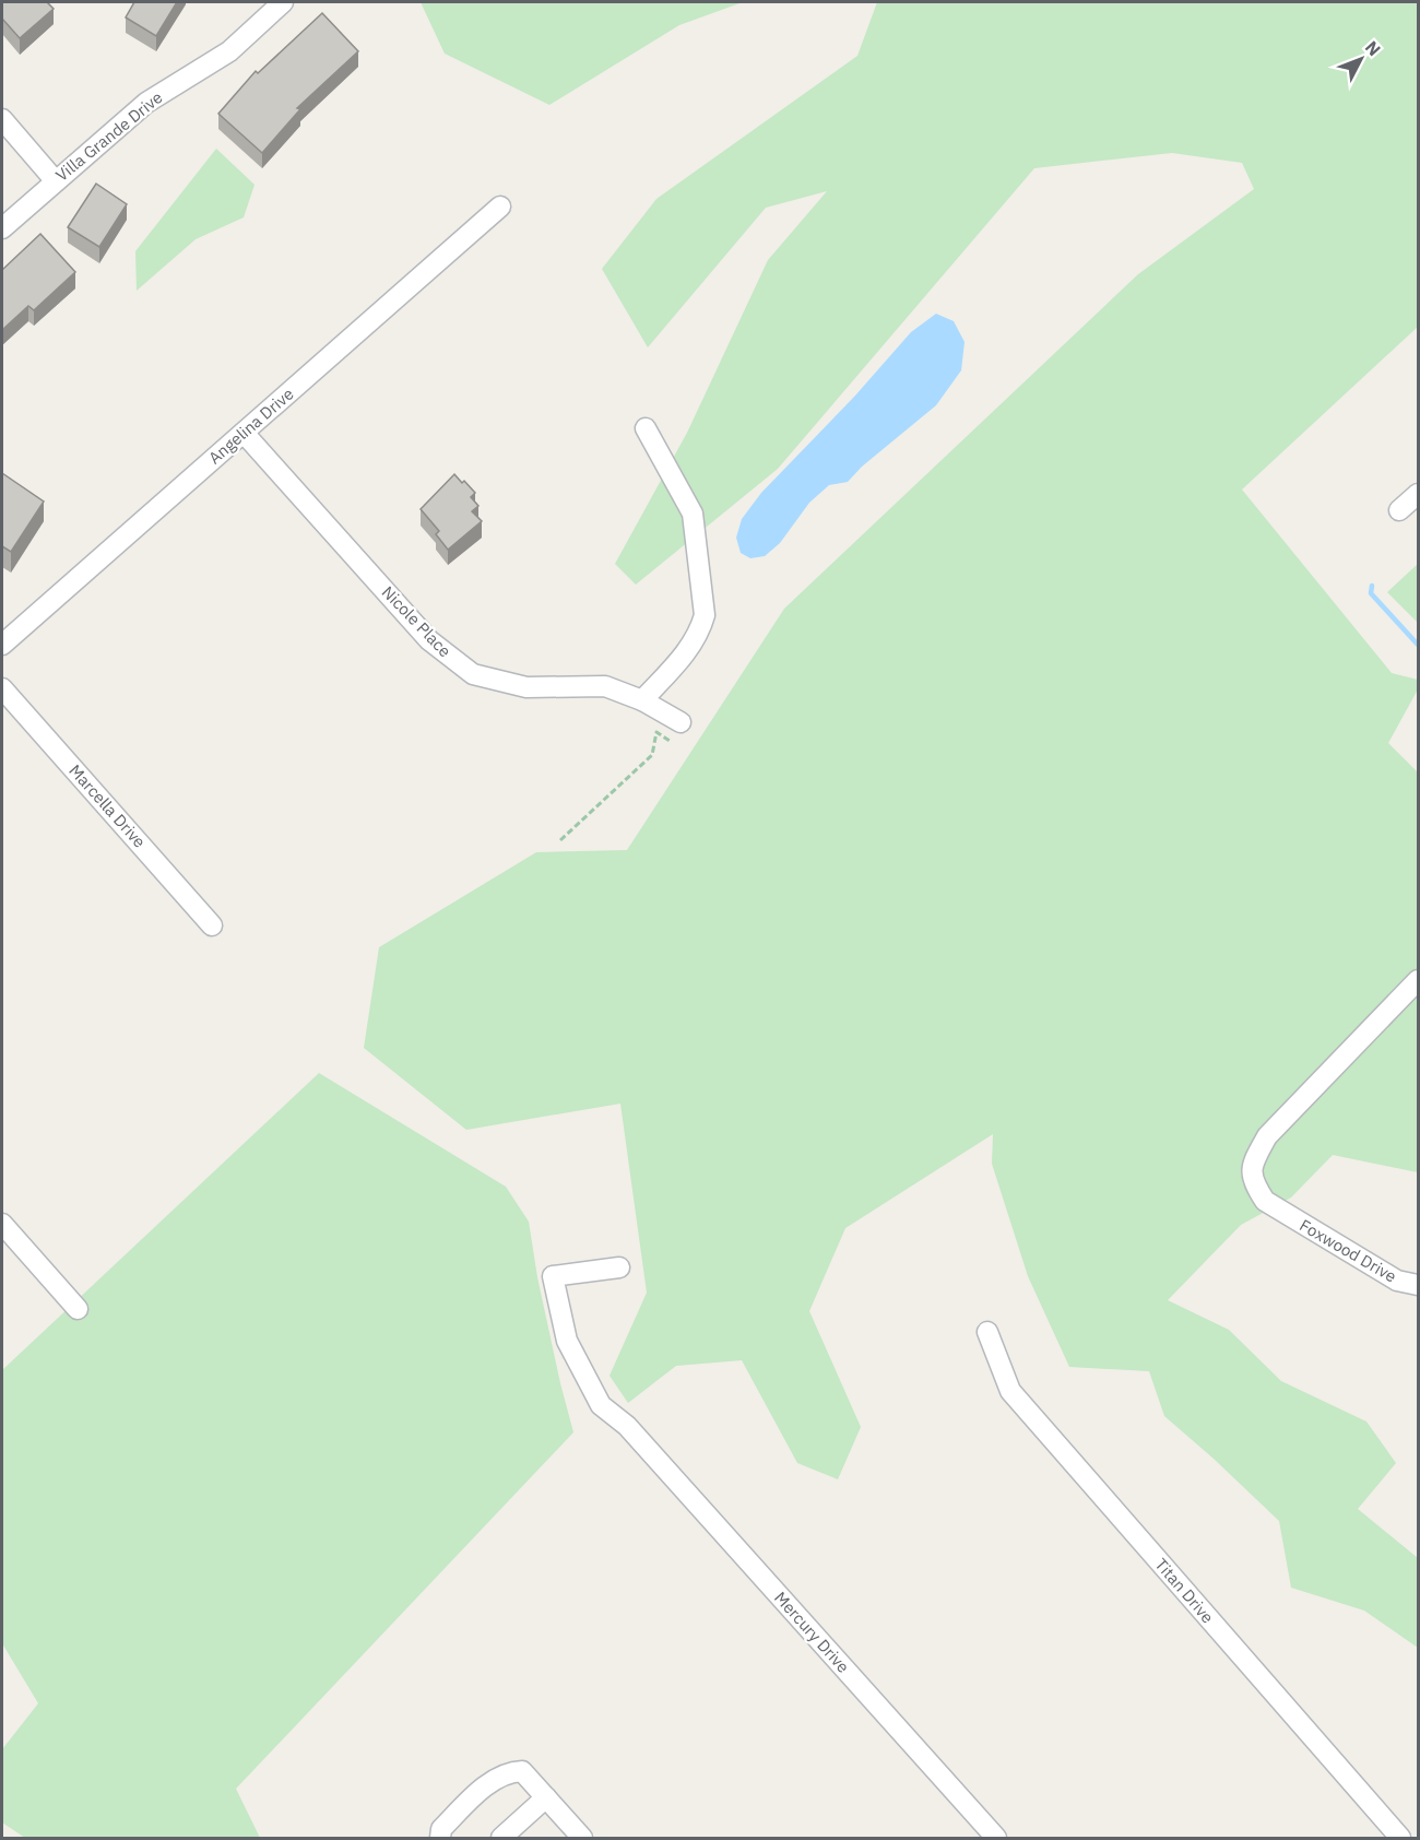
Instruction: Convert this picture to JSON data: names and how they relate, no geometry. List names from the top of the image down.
{
  "streets": {
    "street": [
      "Villa Grande Drive",
      "Angelina Drive",
      "Nicole Place",
      "Marcella Drive",
      "Foxwood Drive",
      "Titan Drive",
      "Mercury Drive"
    ]
  },
  "crossings": [
    ["Angelina Drive", "Nicole Place"]
  ],
  "north": "top right"
}
